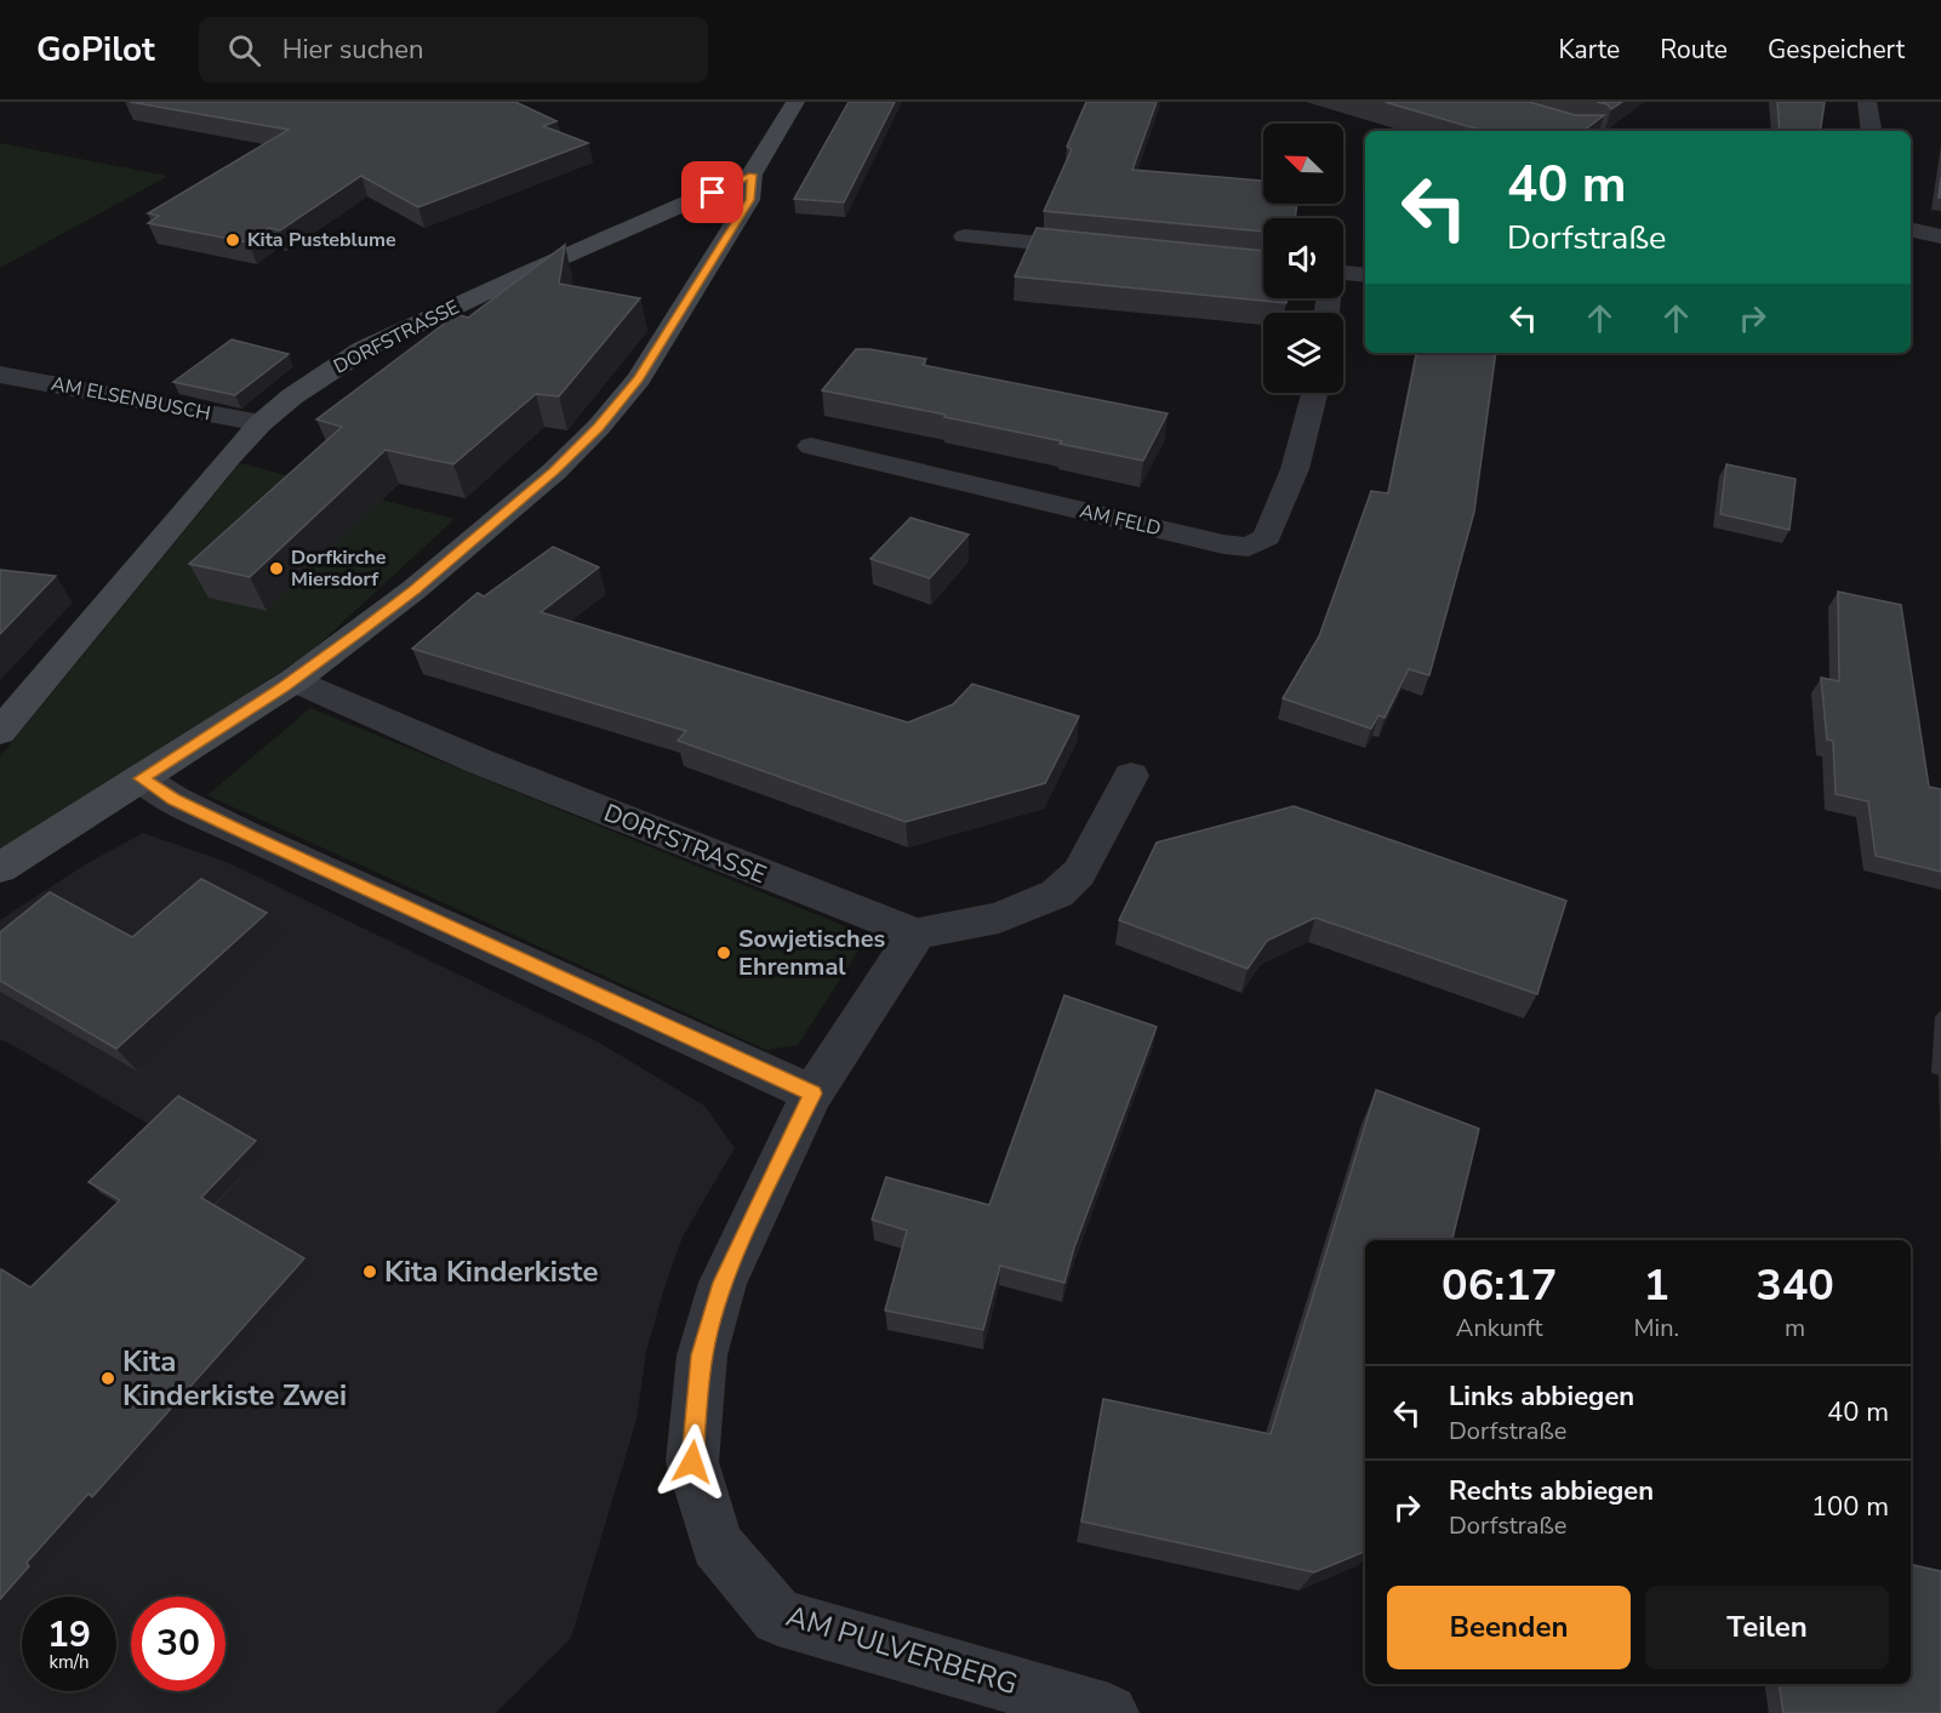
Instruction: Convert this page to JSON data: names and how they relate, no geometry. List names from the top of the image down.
{
  "streets": {
    "main road": ["DORFSTRASSE"],
    "street": ["AM ELSENBUSCH", "AM FELD", "AM PULVERBERG"]
  },
  "crossings": [
    ["DORFSTRASSE", "AM ELSENBUSCH"],
    ["DORFSTRASSE", "AM PULVERBERG"]
  ],
  "places": [
    "Kita Pusteblume",
    "Dorfkirche Miersdorf",
    "Sowjetisches Ehrenmal",
    "Kita Kinderkiste",
    "Kita Kinderkiste Zwei"
  ],
  "north": "top left",
  "page": {
    "header": "GoPilot",
    "search": "Hier suchen",
    "nav": ["Karte", "Route", "Gespeichert"],
    "turn": ["40 m", "Dorfstraße"],
    "eta": [
      "06:17",
      "Ankunft",
      "1",
      "Min.",
      "340",
      "m"
    ],
    "list": [
      {
        "name": "Links abbiegen",
        "note": "Dorfstraße",
        "value": "40 m"
      },
      {
        "name": "Rechts abbiegen",
        "note": "Dorfstraße",
        "value": "100 m"
      }
    ],
    "buttons": ["Beenden", "Teilen"],
    "speed": "19 km/h",
    "limit": "30"
  }
}
